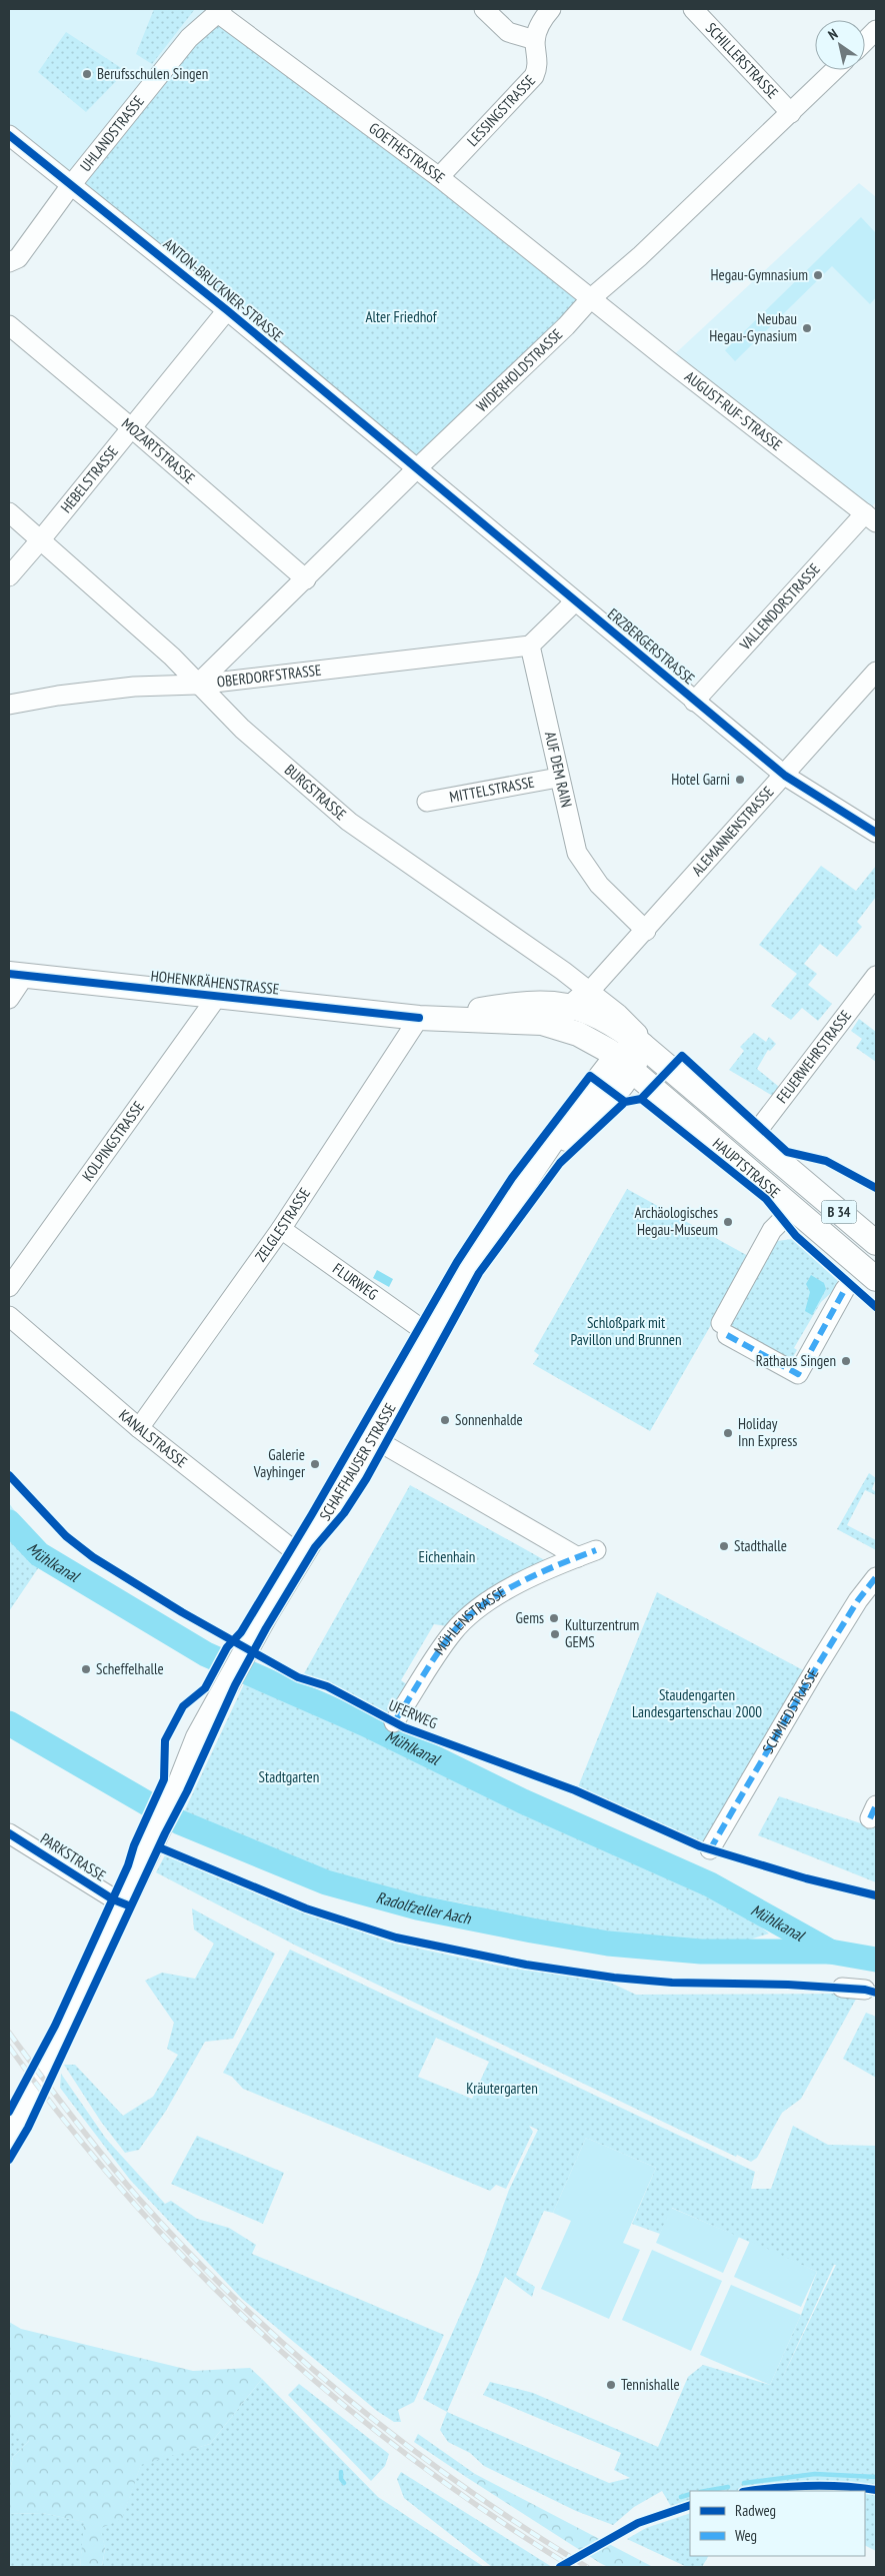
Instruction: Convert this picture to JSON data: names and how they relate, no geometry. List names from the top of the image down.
{
  "streets": {
    "main road": [
      "HOHENKRÄHENSTRASSE",
      "HAUPTSTRASSE",
      "B 34",
      "SCHAFFHAUSER STRASSE"
    ],
    "street": [
      "SCHILLERSTRASSE",
      "LESSINGSTRASSE",
      "UHLANDSTRASSE",
      "GOETHESTRASSE",
      "ANTON-BRUCKNER-STRASSE",
      "WIDERHOLDSTRASSE",
      "AUGUST-RUF-STRASSE",
      "MOZARTSTRASSE",
      "HEBELSTRASSE",
      "VALLENDORSTRASSE",
      "ERZBERGERSTRASSE",
      "OBERDORFSTRASSE",
      "AUF DEM RAIN",
      "MITTELSTRASSE",
      "BURGSTRASSE",
      "ALEMANNENSTRASSE",
      "FEUERWEHRSTRASSE",
      "KOLPINGSTRASSE",
      "ZELGLESTRASSE",
      "FLURWEG",
      "KANALSTRASSE",
      "MÜHLENSTRASSE",
      "SCHMIEDSTRASSE",
      "PARKSTRASSE"
    ],
    "cycle path": ["UFERWEG"]
  },
  "crossings": [
    ["SCHILLERSTRASSE", "WIDERHOLDSTRASSE"],
    ["LESSINGSTRASSE", "GOETHESTRASSE"],
    ["UHLANDSTRASSE", "GOETHESTRASSE"],
    ["UHLANDSTRASSE", "ANTON-BRUCKNER-STRASSE"],
    ["GOETHESTRASSE", "WIDERHOLDSTRASSE"],
    ["GOETHESTRASSE", "AUGUST-RUF-STRASSE"],
    ["ANTON-BRUCKNER-STRASSE", "WIDERHOLDSTRASSE"],
    ["ANTON-BRUCKNER-STRASSE", "HEBELSTRASSE"],
    ["ANTON-BRUCKNER-STRASSE", "ERZBERGERSTRASSE"],
    ["WIDERHOLDSTRASSE", "AUGUST-RUF-STRASSE"],
    ["WIDERHOLDSTRASSE", "MOZARTSTRASSE"],
    ["WIDERHOLDSTRASSE", "ERZBERGERSTRASSE"],
    ["WIDERHOLDSTRASSE", "OBERDORFSTRASSE"],
    ["WIDERHOLDSTRASSE", "BURGSTRASSE"],
    ["AUGUST-RUF-STRASSE", "VALLENDORSTRASSE"],
    ["MOZARTSTRASSE", "HEBELSTRASSE"],
    ["HEBELSTRASSE", "BURGSTRASSE"],
    ["VALLENDORSTRASSE", "ERZBERGERSTRASSE"],
    ["ERZBERGERSTRASSE", "ALEMANNENSTRASSE"],
    ["OBERDORFSTRASSE", "AUF DEM RAIN"],
    ["OBERDORFSTRASSE", "BURGSTRASSE"],
    ["AUF DEM RAIN", "MITTELSTRASSE"],
    ["AUF DEM RAIN", "ALEMANNENSTRASSE"],
    ["BURGSTRASSE", "ALEMANNENSTRASSE"],
    ["BURGSTRASSE", "HOHENKRÄHENSTRASSE"],
    ["ALEMANNENSTRASSE", "HOHENKRÄHENSTRASSE"],
    ["HOHENKRÄHENSTRASSE", "KOLPINGSTRASSE"],
    ["HOHENKRÄHENSTRASSE", "HAUPTSTRASSE"],
    ["HOHENKRÄHENSTRASSE", "ZELGLESTRASSE"],
    ["HOHENKRÄHENSTRASSE", "SCHAFFHAUSER STRASSE"],
    ["FEUERWEHRSTRASSE", "HAUPTSTRASSE"],
    ["HAUPTSTRASSE", "SCHAFFHAUSER STRASSE"],
    ["ZELGLESTRASSE", "FLURWEG"],
    ["ZELGLESTRASSE", "KANALSTRASSE"],
    ["FLURWEG", "SCHAFFHAUSER STRASSE"],
    ["KANALSTRASSE", "SCHAFFHAUSER STRASSE"],
    ["SCHAFFHAUSER STRASSE", "PARKSTRASSE"]
  ],
  "water": ["Mühlkanal", "Radolfzeller Aach"],
  "parks": [
    "Alter Friedhof",
    "Schloßpark mit Pavillon und Brunnen",
    "Eichenhain",
    "Staudengarten Landesgartenschau 2000",
    "Stadtgarten",
    "Kräutergarten"
  ],
  "places": [
    "Berufsschulen Singen",
    "Hegau-Gymnasium",
    "Neubau Hegau-Gynasium",
    "Hotel Garni",
    "Archäologisches Hegau-Museum",
    "Rathaus Singen",
    "Sonnenhalde",
    "Holiday Inn Express",
    "Galerie Vayhinger",
    "Stadthalle",
    "Gems",
    "Kulturzentrum GEMS",
    "Scheffelhalle",
    "Tennishalle"
  ],
  "legend": ["Radweg", "Weg"],
  "north": "top left"
}
